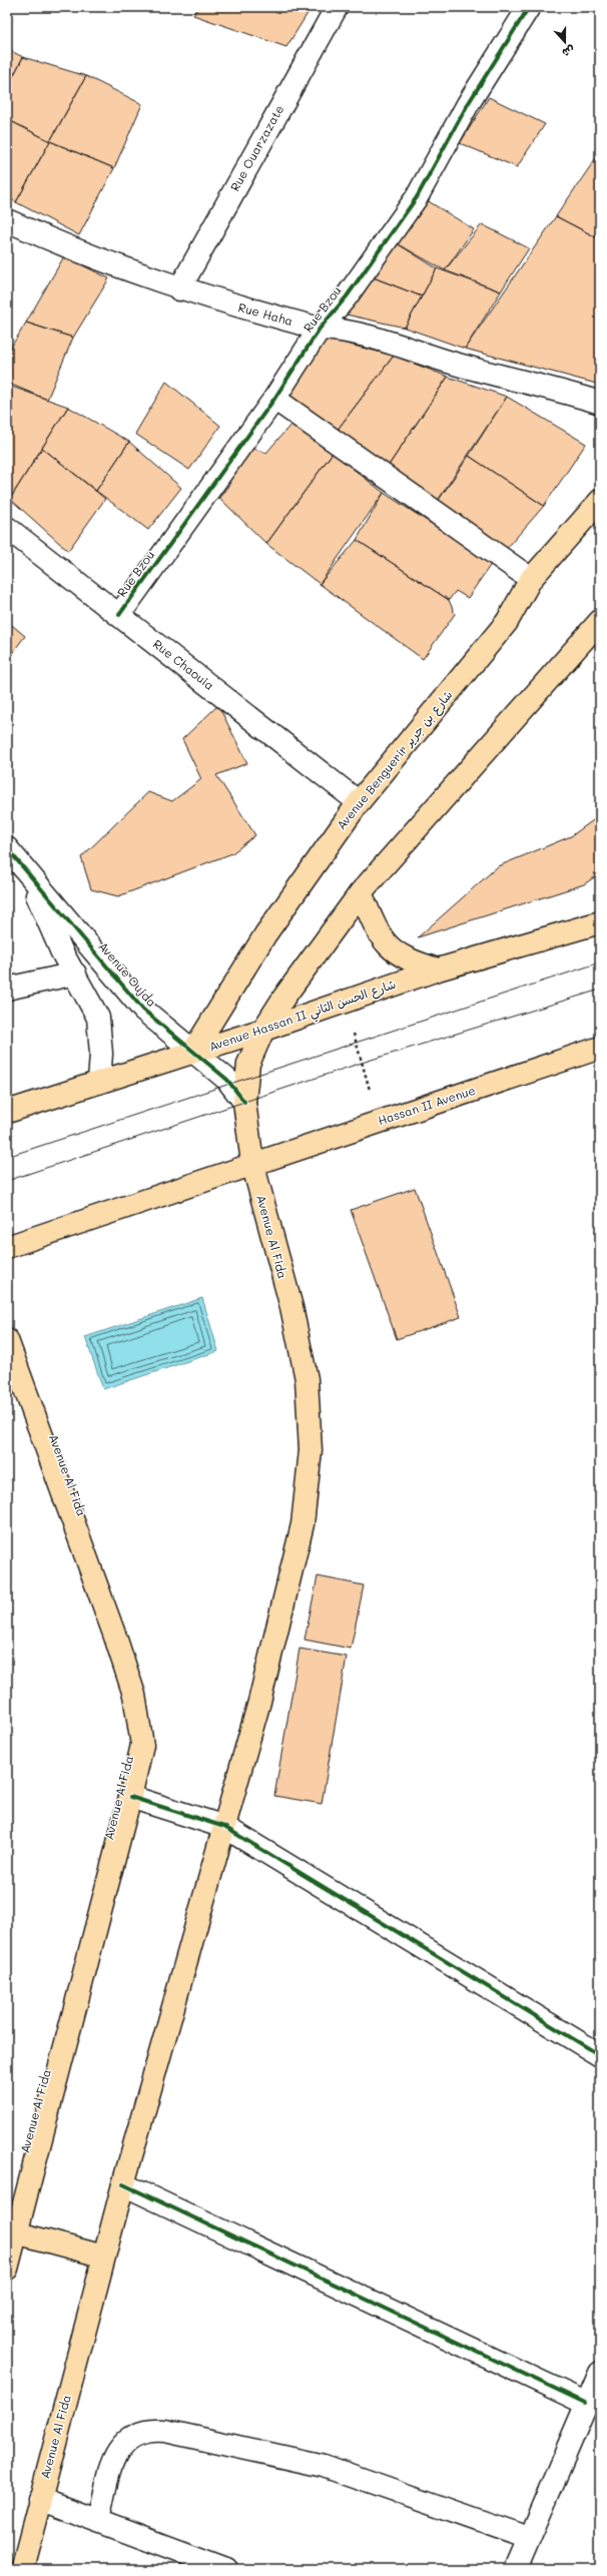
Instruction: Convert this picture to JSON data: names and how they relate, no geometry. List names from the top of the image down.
{
  "streets": {
    "main road": [
      "Avenue Benguerir شارع بن جرير",
      "Avenue Hassan II شارع الحسن الثاني",
      "Hassan II Avenue",
      "Avenue Al Fida"
    ],
    "street": [
      "Rue Ouarzazate",
      "Rue Bzou",
      "Rue Haha",
      "Rue Chaouia",
      "Avenue Oujda"
    ]
  },
  "crossings": [
    ["Rue Ouarzazate", "Rue Haha"],
    ["Rue Bzou", "Rue Haha"],
    ["Rue Bzou", "Rue Chaouia"],
    ["Rue Chaouia", "Avenue Benguerir شارع بن جرير"],
    ["Avenue Benguerir شارع بن جرير", "Avenue Oujda"],
    ["Avenue Benguerir شارع بن جرير", "Avenue Hassan II شارع الحسن الثاني"],
    ["Avenue Oujda", "Avenue Hassan II شارع الحسن الثاني"],
    ["Hassan II Avenue", "Avenue Al Fida"]
  ],
  "north": "bottom"
}
